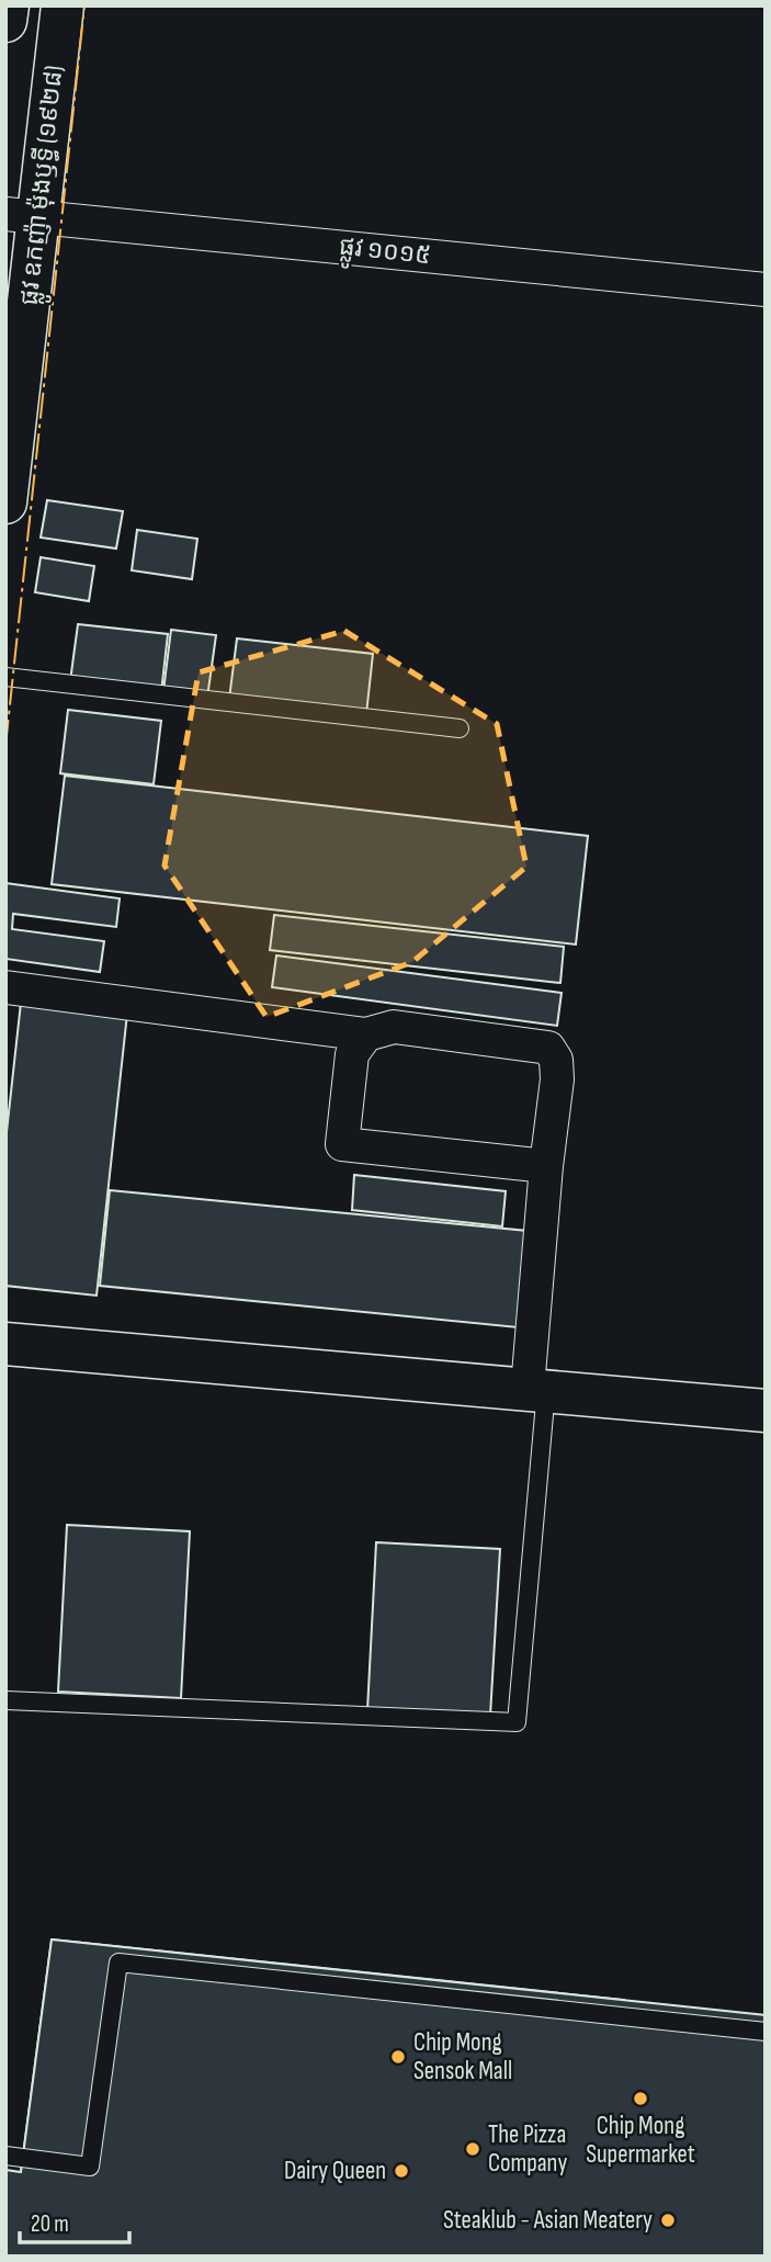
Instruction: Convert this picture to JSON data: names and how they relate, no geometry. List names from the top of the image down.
{
  "streets": {
    "street": ["ផ្លូវ ឧកញ៉ា ម៉ុងឫទ្ធី (១៩២៨)", "ផ្លូវ ១០១៥"]
  },
  "crossings": [
    ["ផ្លូវ ឧកញ៉ា ម៉ុងឫទ្ធី (១៩២៨)", "ផ្លូវ ១០១៥"]
  ],
  "places": [
    "Chip Mong Sensok Mall",
    "Chip Mong Supermarket",
    "The Pizza Company",
    "Dairy Queen",
    "Steaklub - Asian Meatery"
  ],
  "scale_bar": "20 m"
}
